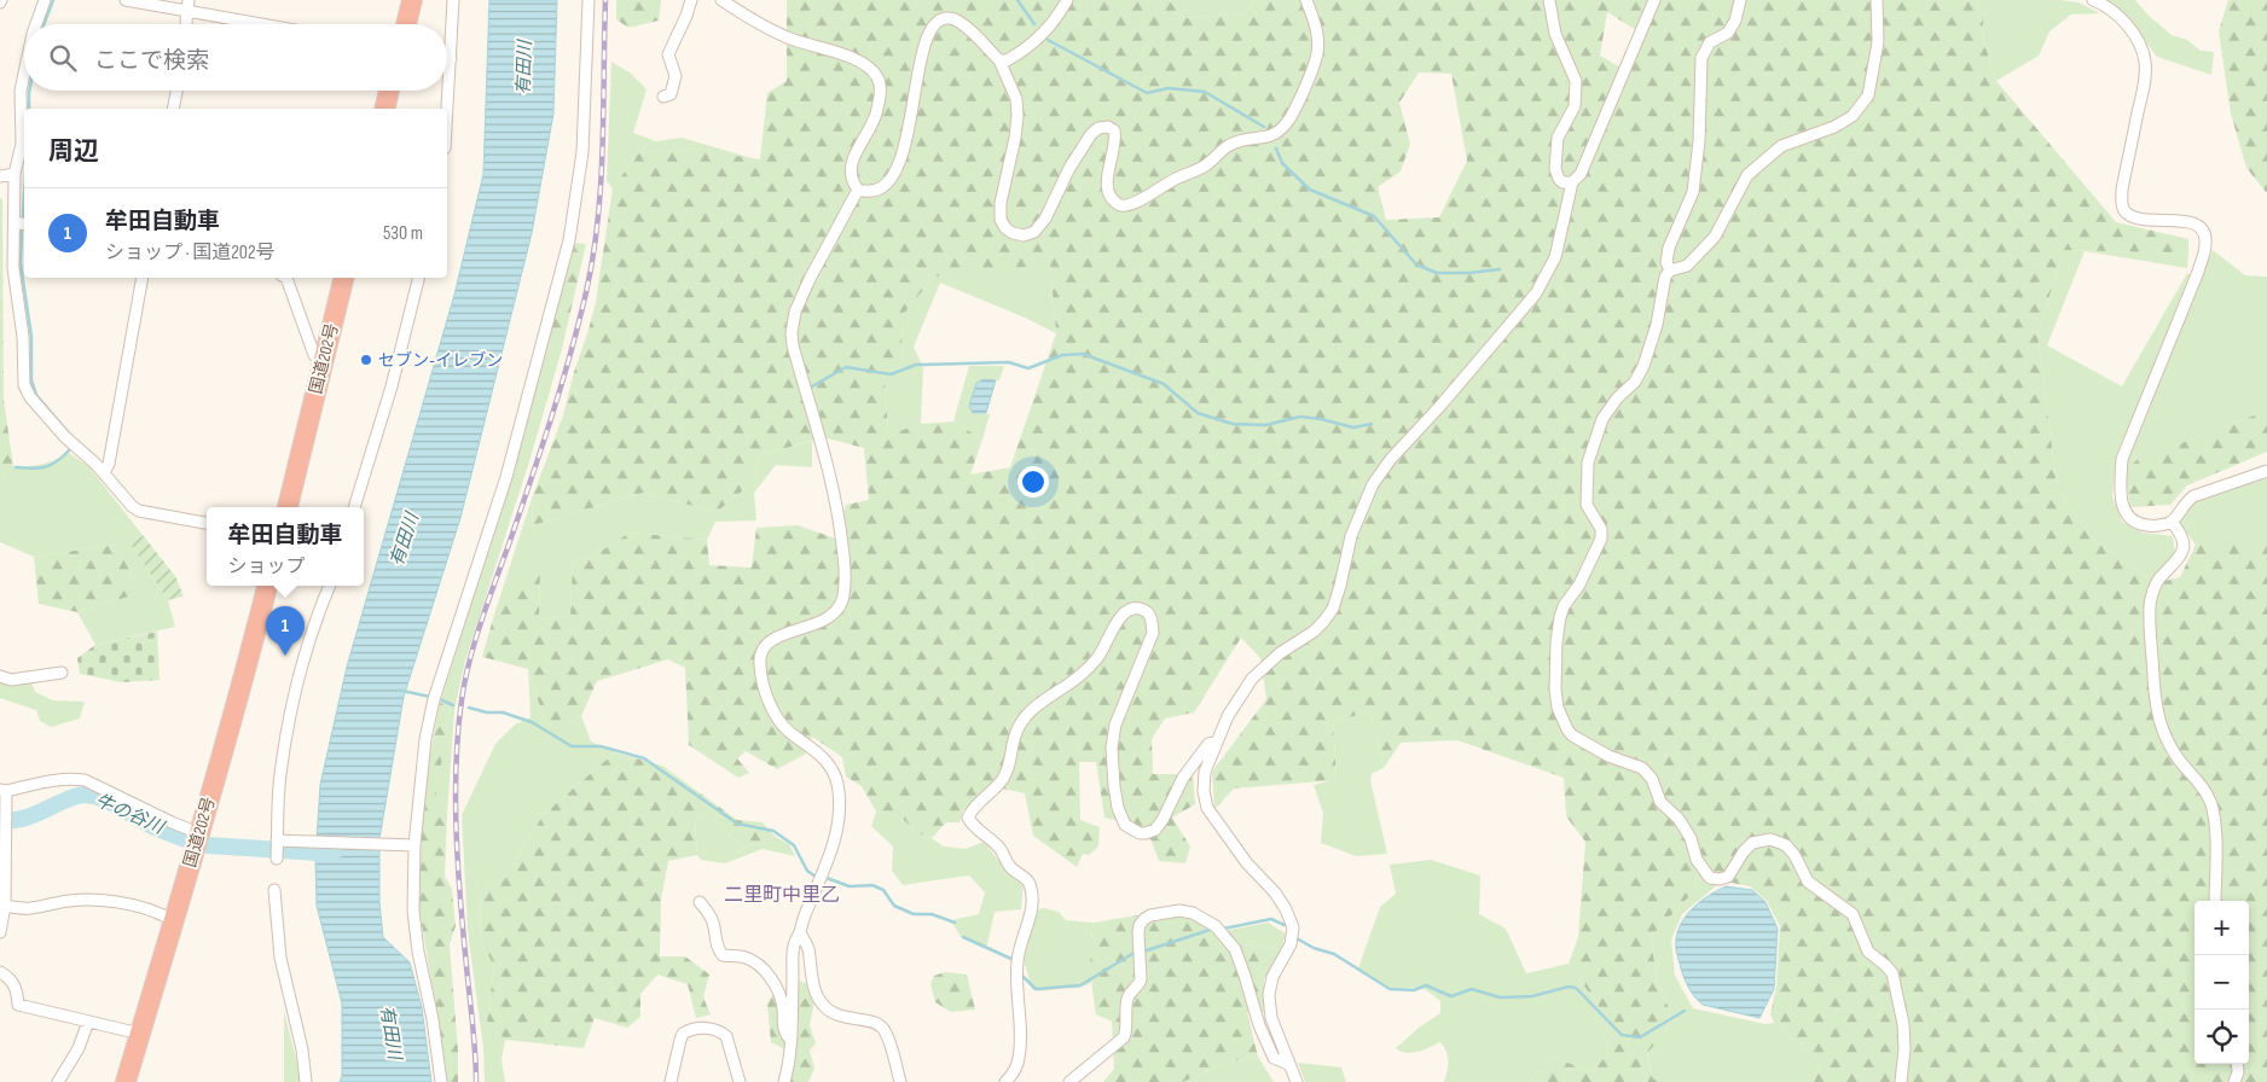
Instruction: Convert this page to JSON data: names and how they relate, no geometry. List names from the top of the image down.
{
  "streets": {
    "highway": ["国道202号"]
  },
  "districts": ["二里町中里乙"],
  "water": ["有田川", "牛の谷川"],
  "places": ["セブン-イレブン"],
  "page": {
    "search": "ここで検索",
    "heading": "周辺",
    "list": [
      {
        "mark": "1",
        "name": "牟田自動車",
        "note": "ショップ · 国道202号",
        "value": "530 m"
      }
    ],
    "popup": ["牟田自動車", "ショップ"],
    "pins": "1",
    "map_buttons": ["+", "−"]
  }
}
